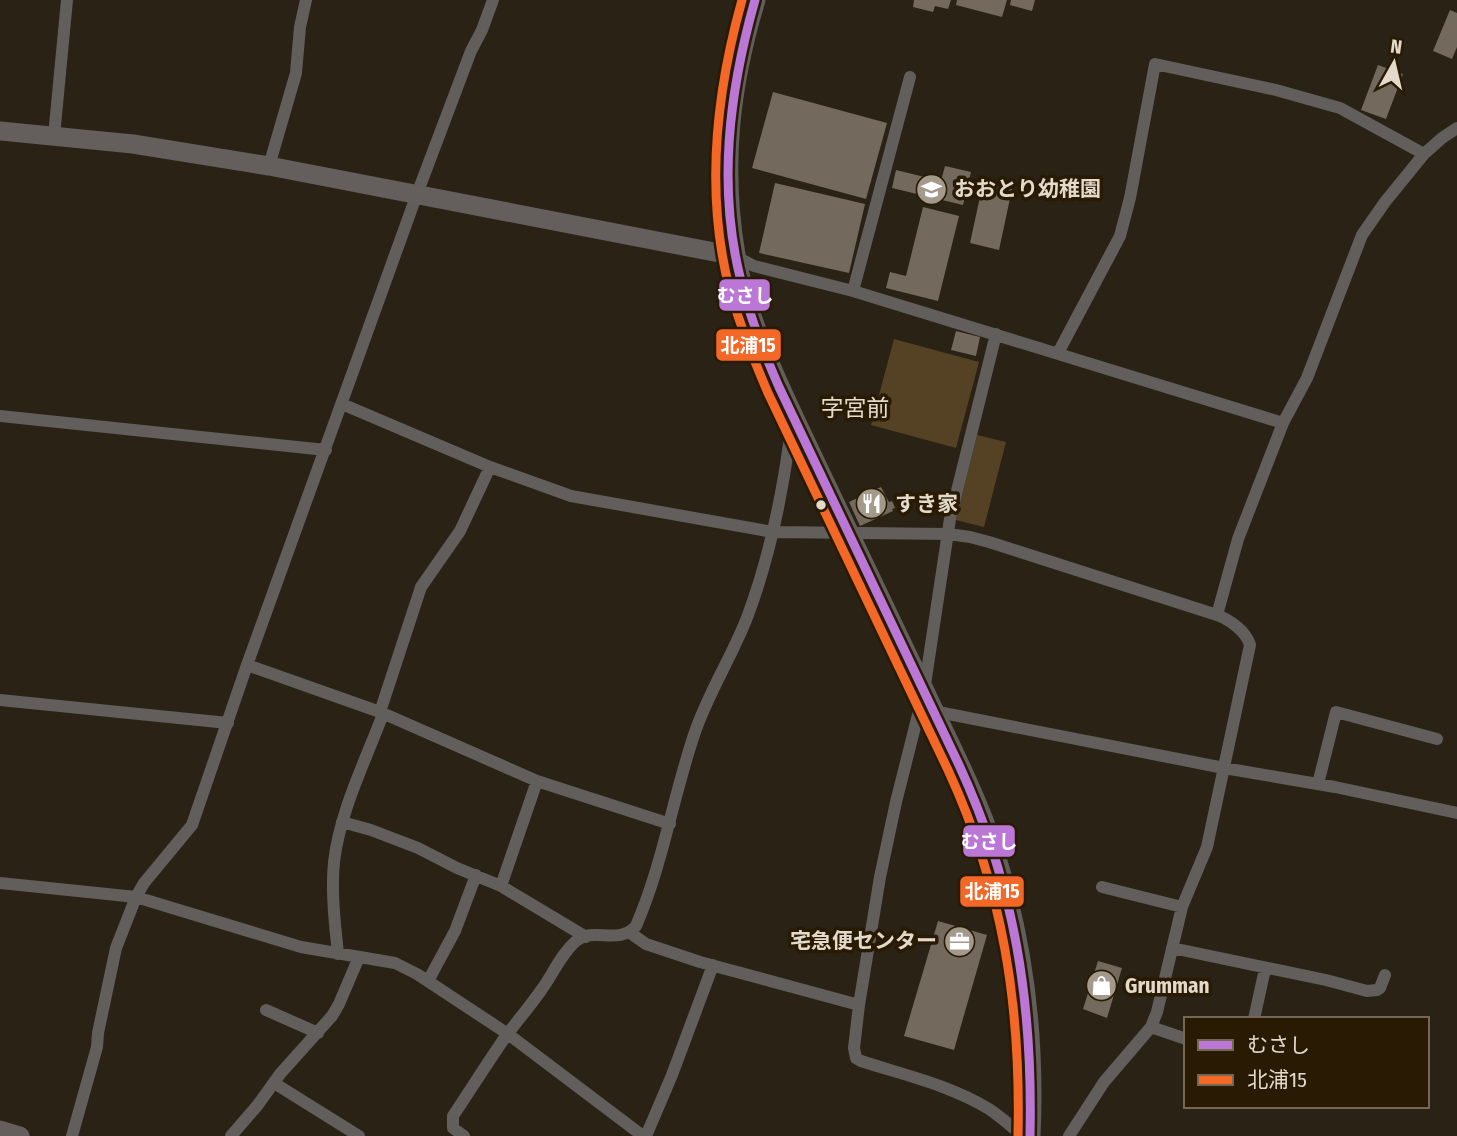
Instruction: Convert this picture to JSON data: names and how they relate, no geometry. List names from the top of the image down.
{
  "districts": ["字宮前"],
  "places": {
    "school or university": ["おおとり幼稚園"],
    "restaurant": ["すき家"],
    "office": ["宅急便センター"],
    "shop": ["Grumman"]
  },
  "lines": ["transit line むさし", "transit line 北浦15"],
  "legend": ["むさし", "北浦15"],
  "north": "top"
}
